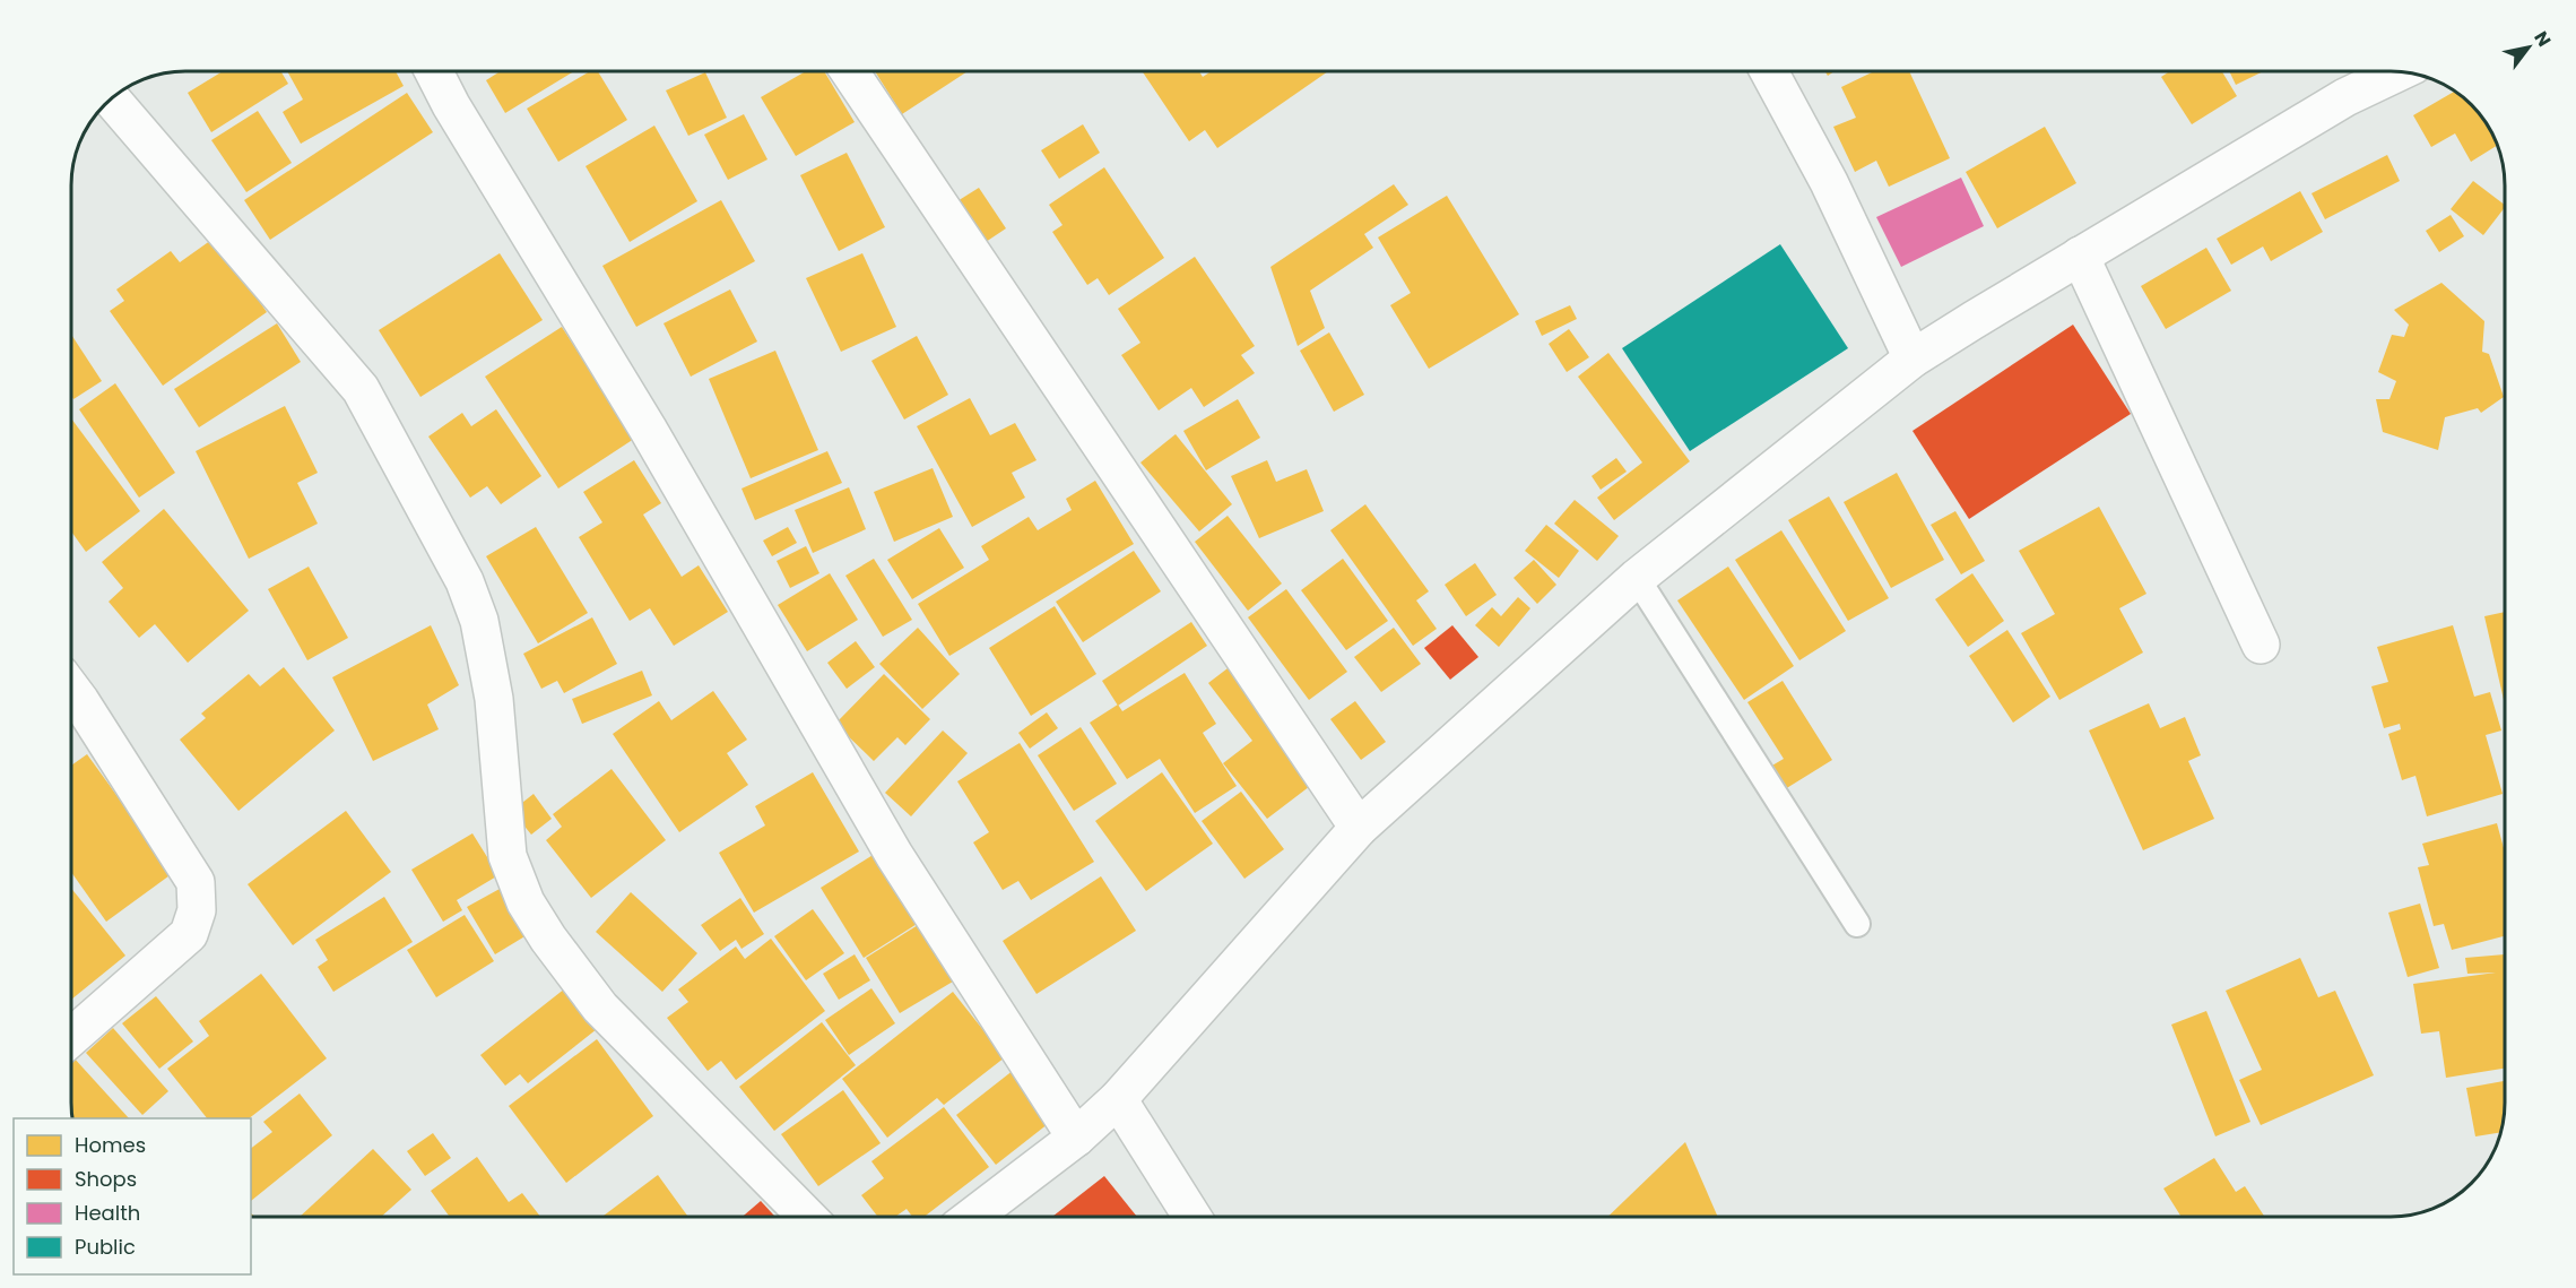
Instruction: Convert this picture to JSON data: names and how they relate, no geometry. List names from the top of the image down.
{
  "legend": [
    "Homes",
    "Shops",
    "Health",
    "Public"
  ],
  "north": "top right"
}
